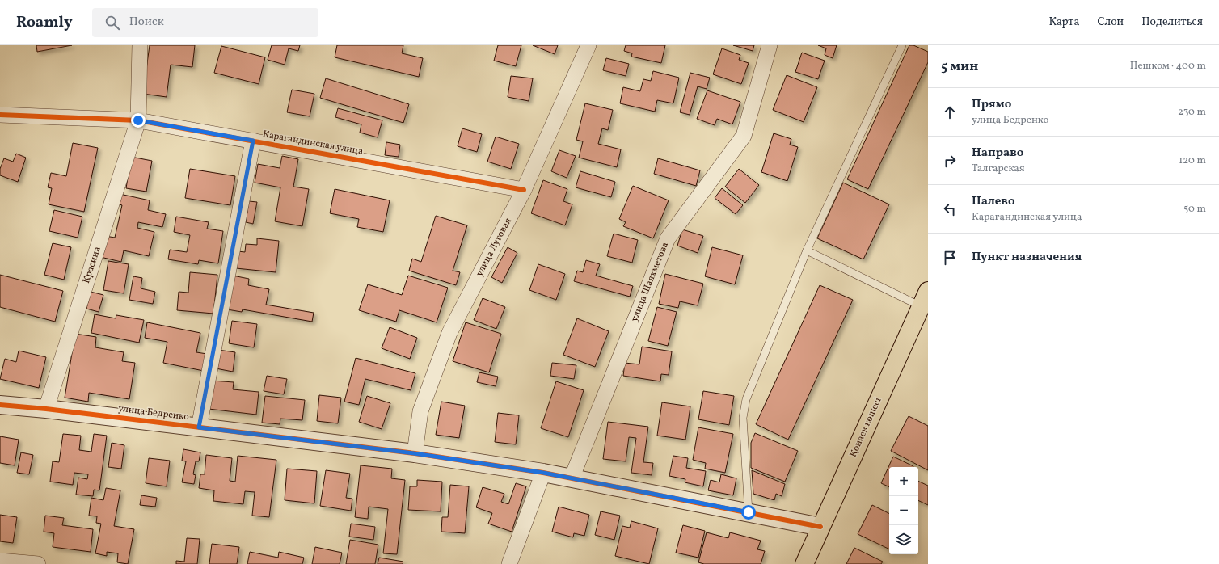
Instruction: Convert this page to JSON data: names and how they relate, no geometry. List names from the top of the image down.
{
  "streets": {
    "main road": ["Қонаев көшесі"],
    "street": [
      "Карагандинская улица",
      "улица Луговая",
      "Красина",
      "улица Шаяхметова",
      "улица Бедренко"
    ]
  },
  "crossings": [
    ["Карагандинская улица", "улица Луговая"],
    ["Карагандинская улица", "Красина"],
    ["улица Луговая", "улица Бедренко"],
    ["Красина", "улица Бедренко"],
    ["улица Шаяхметова", "улица Бедренко"],
    ["улица Бедренко", "Қонаев көшесі"]
  ],
  "page": {
    "header": "Roamly",
    "search": "Поиск",
    "nav": ["Карта", "Слои", "Поделиться"],
    "heading": ["5 мин", "Пешком · 400 m"],
    "list": [
      ["Прямо", "улица Бедренко", "230 m"],
      ["Направо", "Талгарская", "120 m"],
      ["Налево", "Карагандинская улица", "50 m"],
      "Пункт назначения"
    ],
    "map_buttons": ["+", "−"]
  }
}
